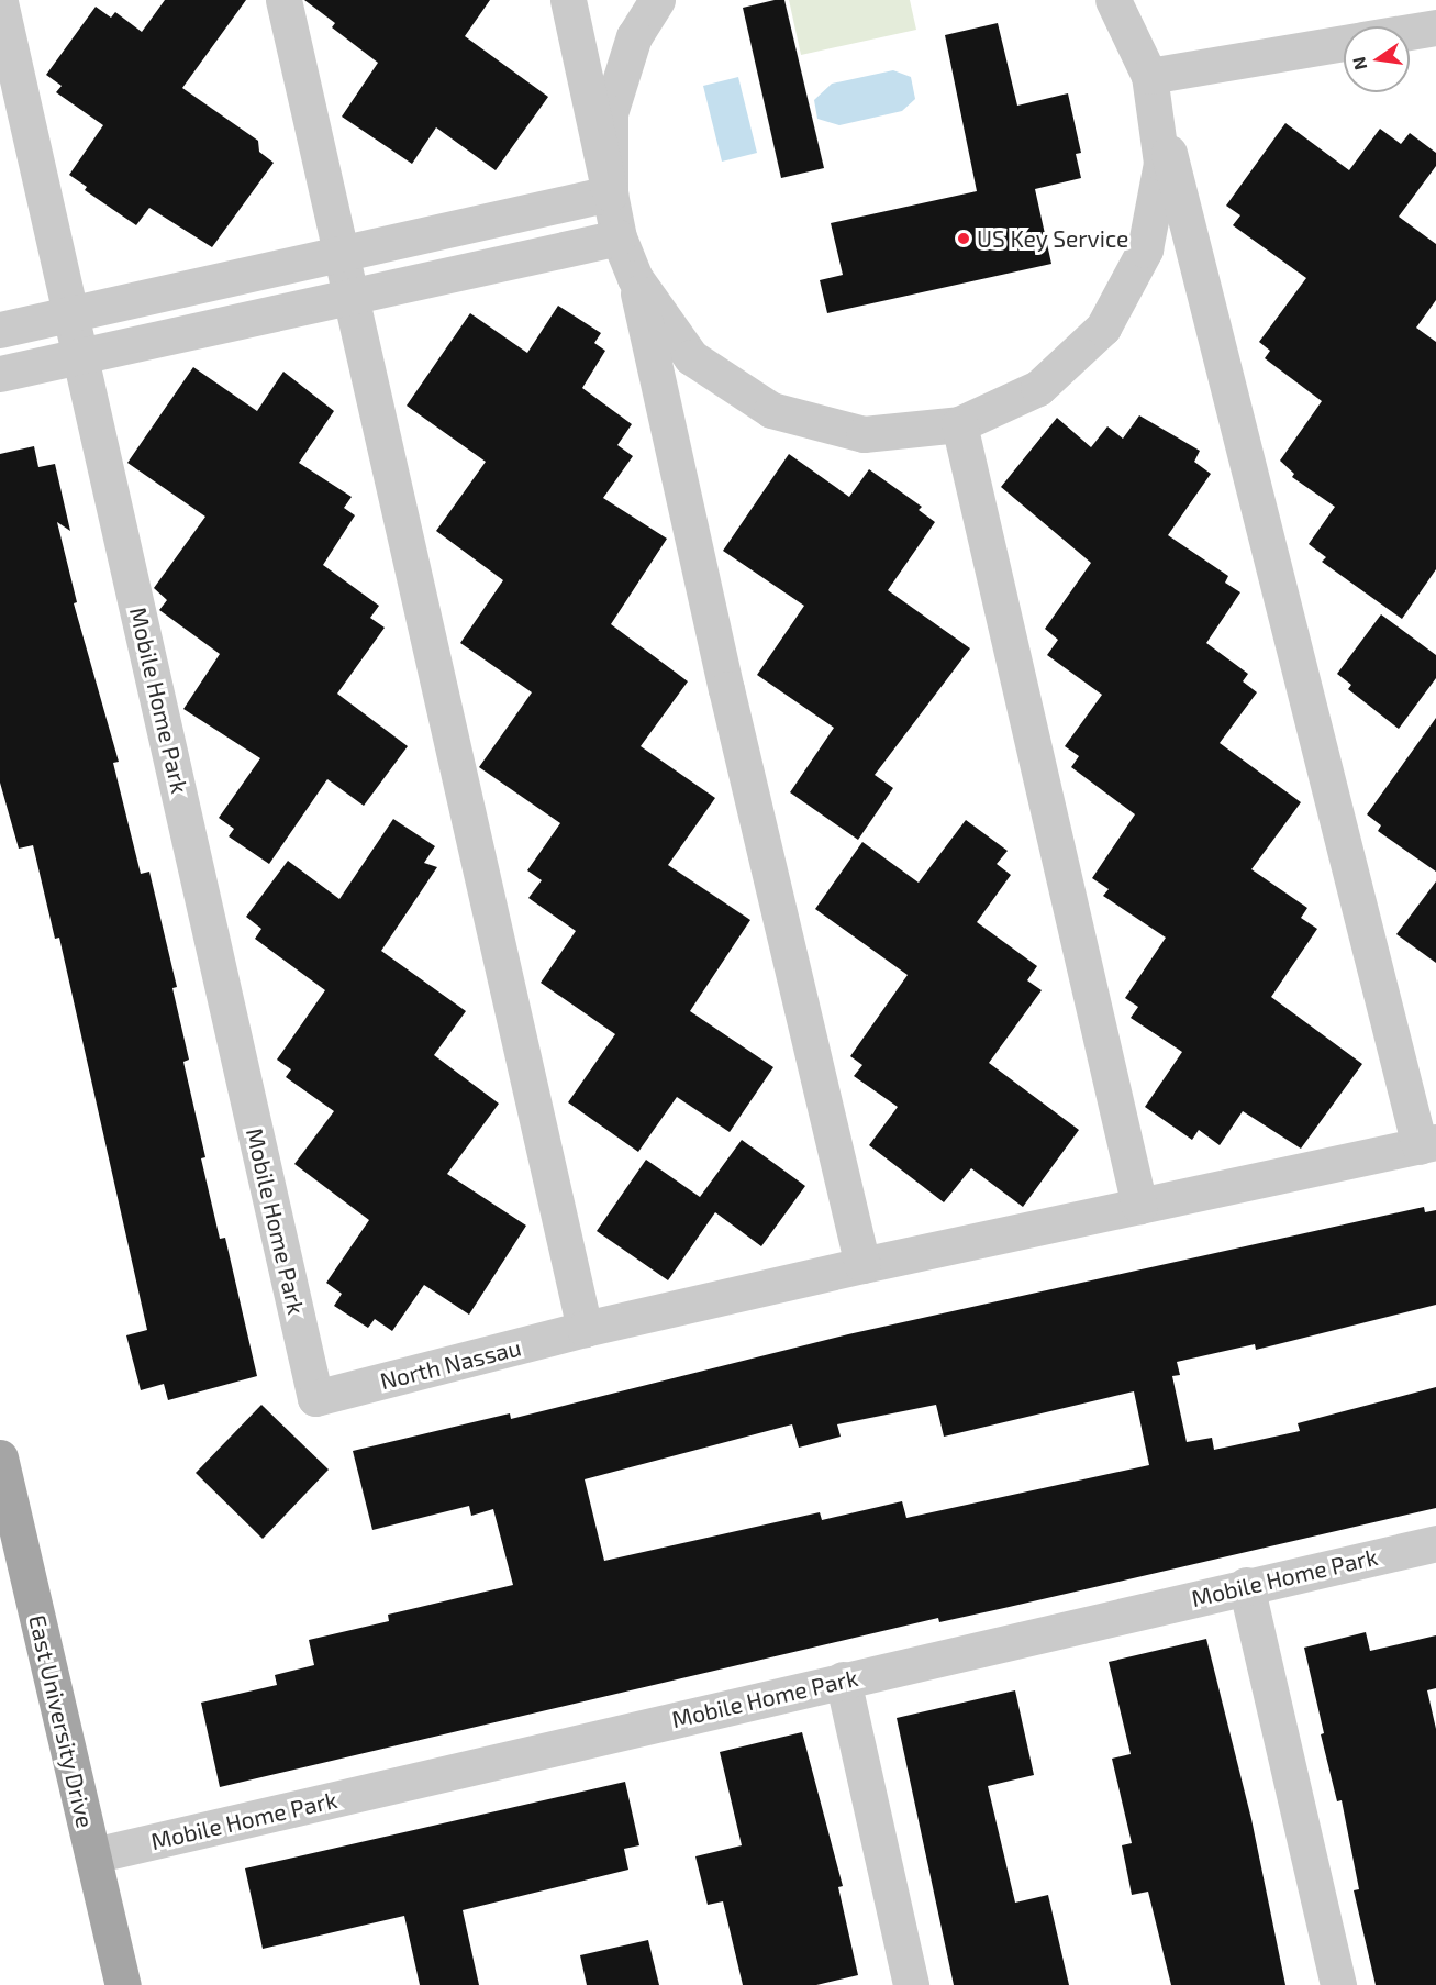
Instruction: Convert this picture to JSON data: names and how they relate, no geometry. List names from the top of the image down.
{
  "streets": {
    "main road": ["East University Drive"],
    "street": ["Mobile Home Park", "North Nassau"]
  },
  "crossings": [
    ["Mobile Home Park", "North Nassau"],
    ["Mobile Home Park", "East University Drive"]
  ],
  "places": ["US Key Service"],
  "north": "left"
}
